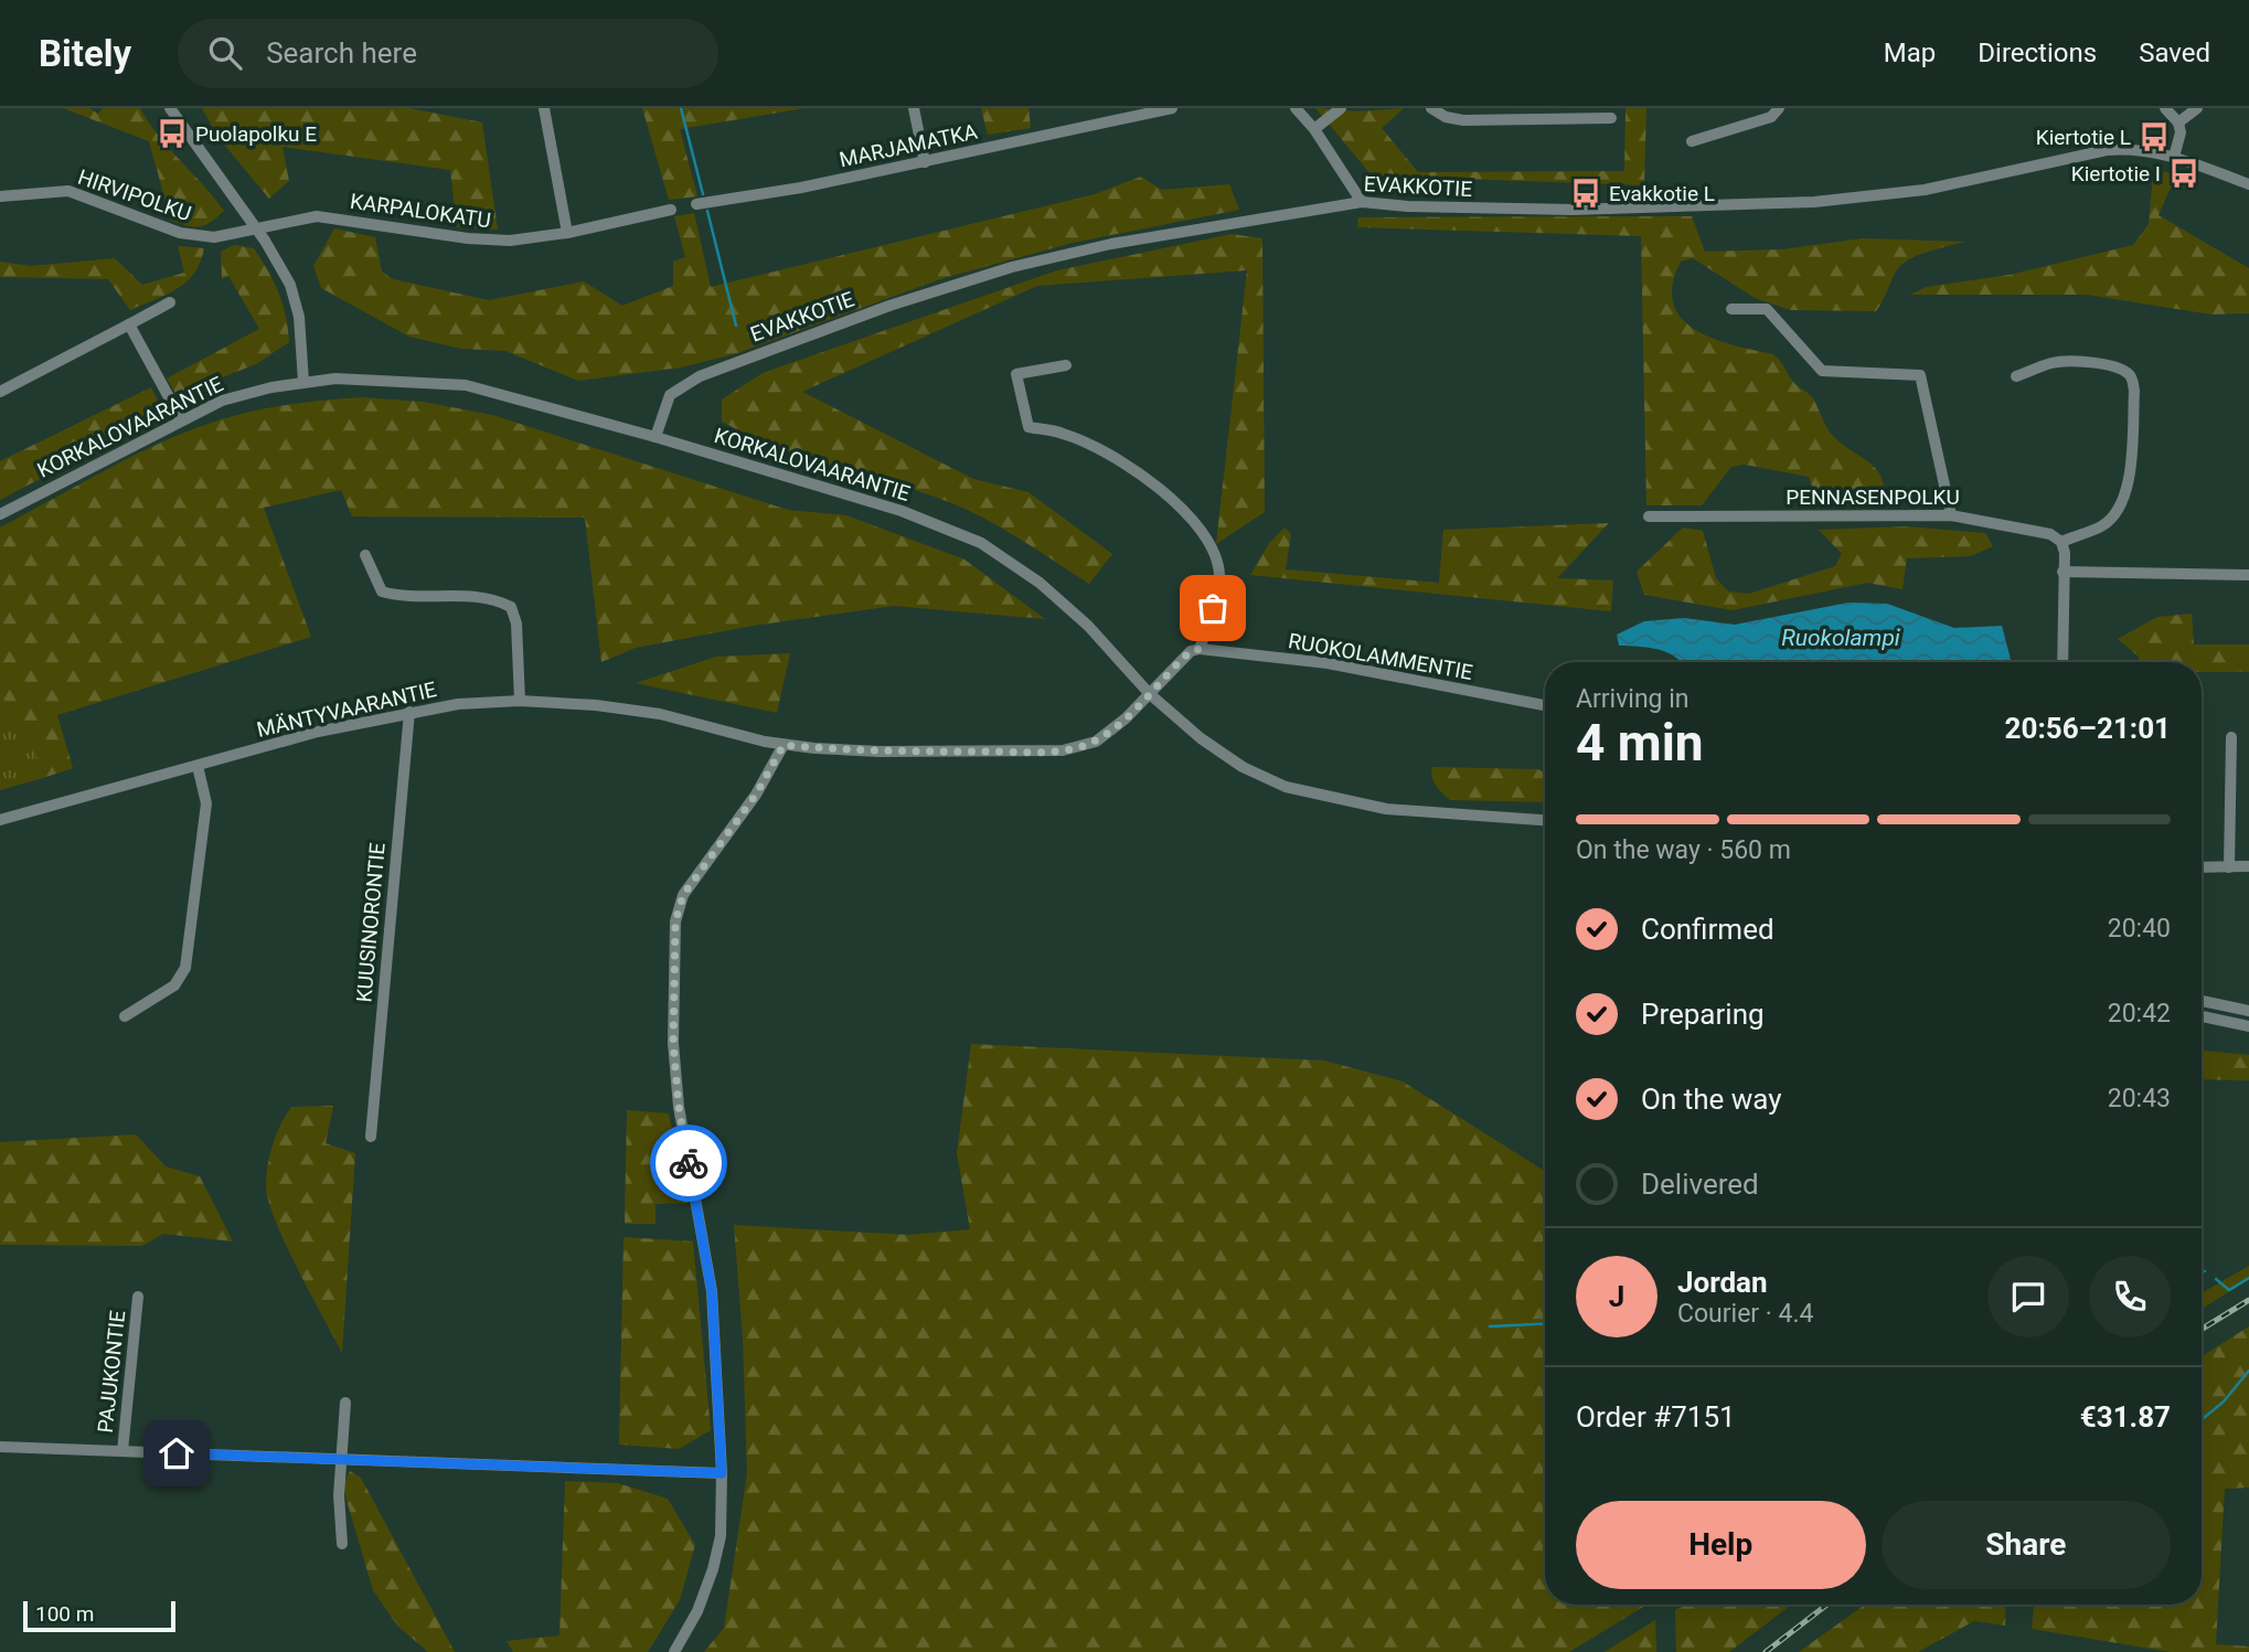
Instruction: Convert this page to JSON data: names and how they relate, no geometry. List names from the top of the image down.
{
  "streets": {
    "street": [
      "MARJAMATKA",
      "EVAKKOTIE",
      "HIRVIPOLKU",
      "KARPALOKATU",
      "KORKALOVAARANTIE",
      "PENNASENPOLKU",
      "RUOKOLAMMENTIE",
      "MÄNTYVAARANTIE",
      "KUUSINORONTIE",
      "PAJUKONTIE"
    ]
  },
  "crossings": [
    ["EVAKKOTIE", "KORKALOVAARANTIE"],
    ["HIRVIPOLKU", "KARPALOKATU"],
    ["KORKALOVAARANTIE", "MÄNTYVAARANTIE"],
    ["RUOKOLAMMENTIE", "MÄNTYVAARANTIE"],
    ["MÄNTYVAARANTIE", "KUUSINORONTIE"]
  ],
  "water": ["Ruokolampi"],
  "places": {
    "bus stop": [
      "Puolapolku E",
      "Kiertotie L",
      "Kiertotie I",
      "Evakkotie L"
    ]
  },
  "scale_bar": "100 m",
  "page": {
    "header": "Bitely",
    "search": "Search here",
    "nav": ["Map", "Directions", "Saved"],
    "heading": ["4 min", "Arriving in", "20:56–21:01"],
    "panel": [
      "Jordan",
      "Courier · 4.4",
      "Order #7151",
      "€31.87"
    ],
    "bar": "On the way · 560 m",
    "list": [
      ["Confirmed", "20:40"],
      ["Preparing", "20:42"],
      ["On the way", "20:43"],
      "Delivered"
    ],
    "round": "J",
    "buttons": ["Help", "Share"],
    "scale": "100 m"
  }
}
